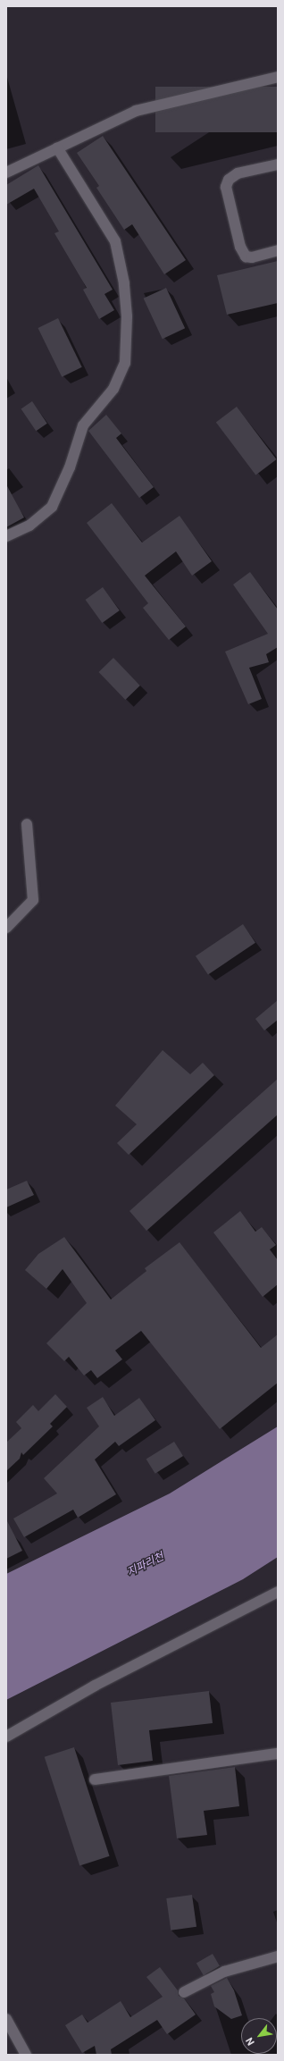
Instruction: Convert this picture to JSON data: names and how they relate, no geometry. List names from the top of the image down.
{
  "water": ["지파리천"],
  "north": "bottom left"
}
